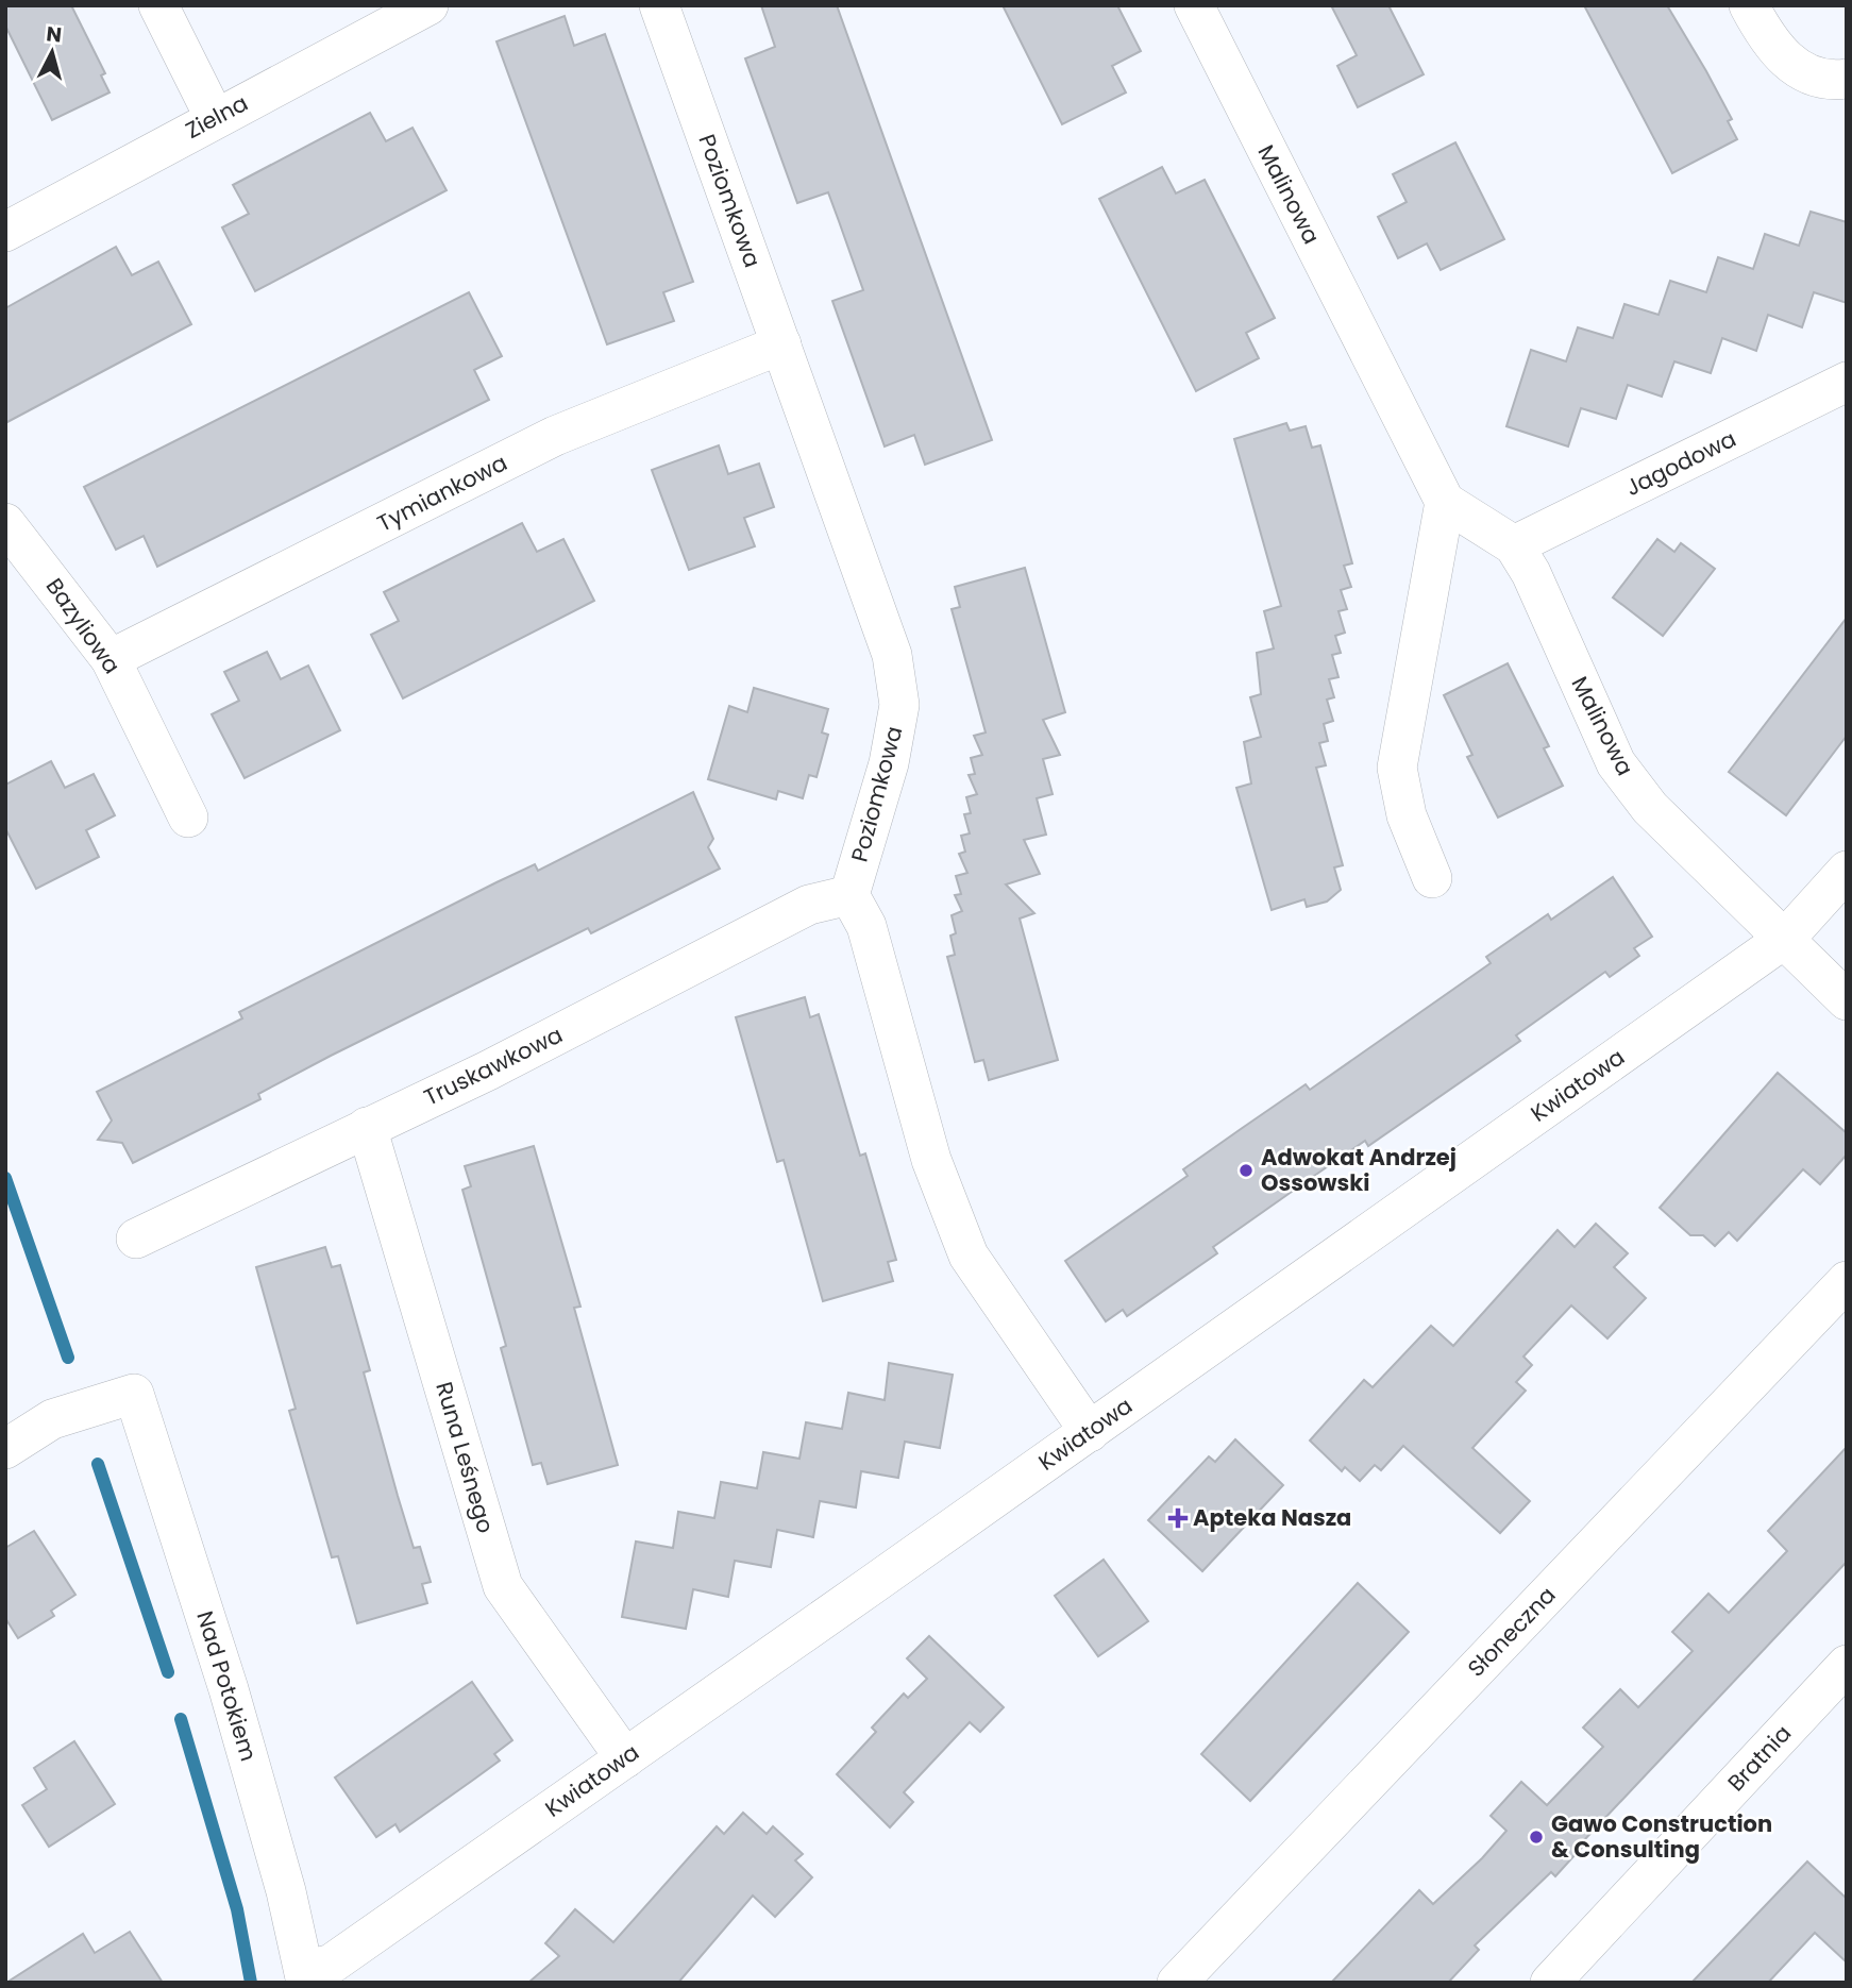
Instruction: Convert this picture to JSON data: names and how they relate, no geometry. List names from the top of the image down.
{
  "streets": {
    "street": [
      "Zielna",
      "Malinowa",
      "Poziomkowa",
      "Jagodowa",
      "Tymiankowa",
      "Bazyliowa",
      "Truskawkowa",
      "Kwiatowa",
      "Runa Leśnego",
      "Słoneczna",
      "Nad Potokiem",
      "Bratnia"
    ]
  },
  "crossings": [
    ["Malinowa", "Jagodowa"],
    ["Malinowa", "Kwiatowa"],
    ["Poziomkowa", "Tymiankowa"],
    ["Poziomkowa", "Truskawkowa"],
    ["Tymiankowa", "Bazyliowa"],
    ["Truskawkowa", "Runa Leśnego"],
    ["Kwiatowa", "Runa Leśnego"],
    ["Kwiatowa", "Nad Potokiem"]
  ],
  "places": {
    "other": ["Adwokat Andrzej Ossowski", "Gawo Construction & Consulting"],
    "health": ["Apteka Nasza"]
  },
  "north": "top"
}
